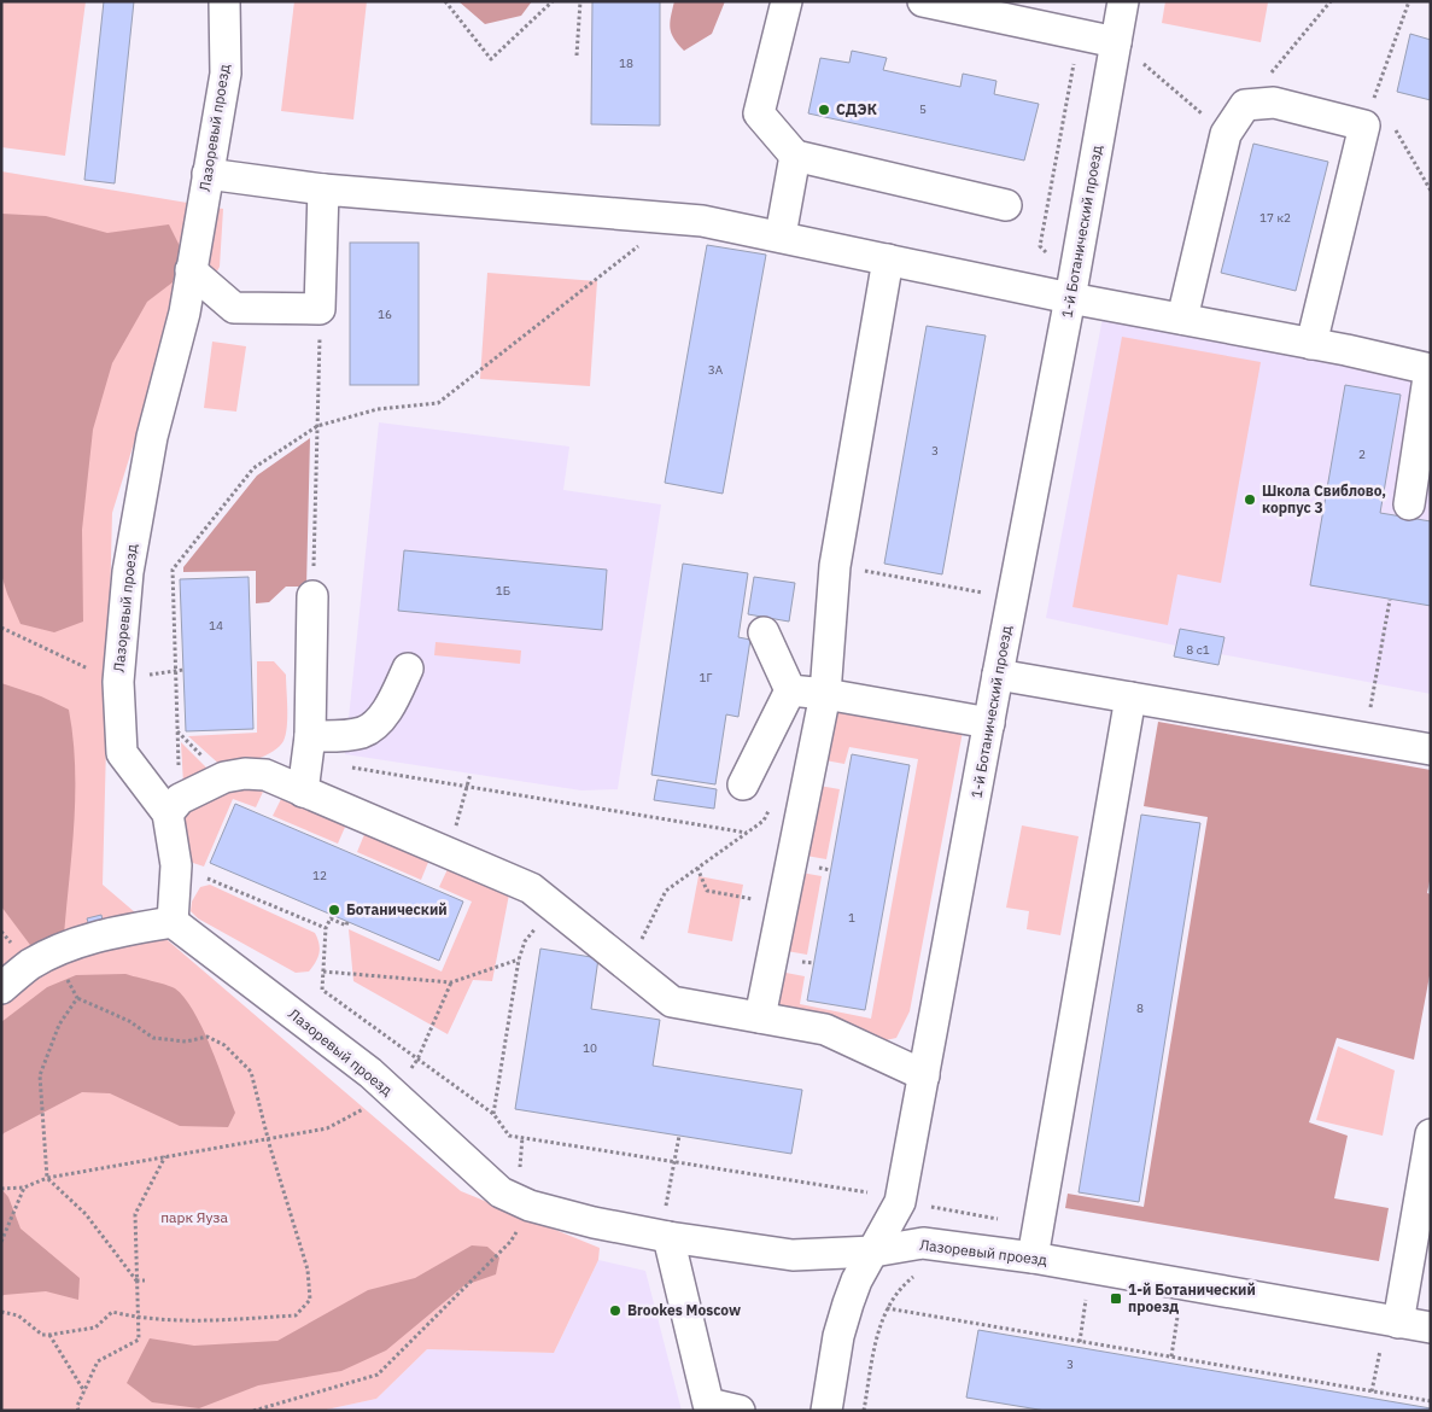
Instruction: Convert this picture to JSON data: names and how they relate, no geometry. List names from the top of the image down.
{
  "streets": {
    "street": ["Лазоревый проезд", "1-й Ботанический проезд"]
  },
  "crossings": [
    ["Лазоревый проезд", "1-й Ботанический проезд"]
  ],
  "parks": ["парк Яуза"],
  "places": {
    "other": [
      "СДЭК",
      "Школа Свиблово, корпус 3",
      "Ботанический",
      "Brookes Moscow"
    ],
    "transit": ["1-й Ботанический проезд"]
  },
  "house_numbers": [
    "18",
    "5",
    "17 к2",
    "16",
    "3А",
    "3",
    "2",
    "1Б",
    "14",
    "8 с1",
    "1Г",
    "12",
    "1",
    "8",
    "10",
    "3"
  ]
}
